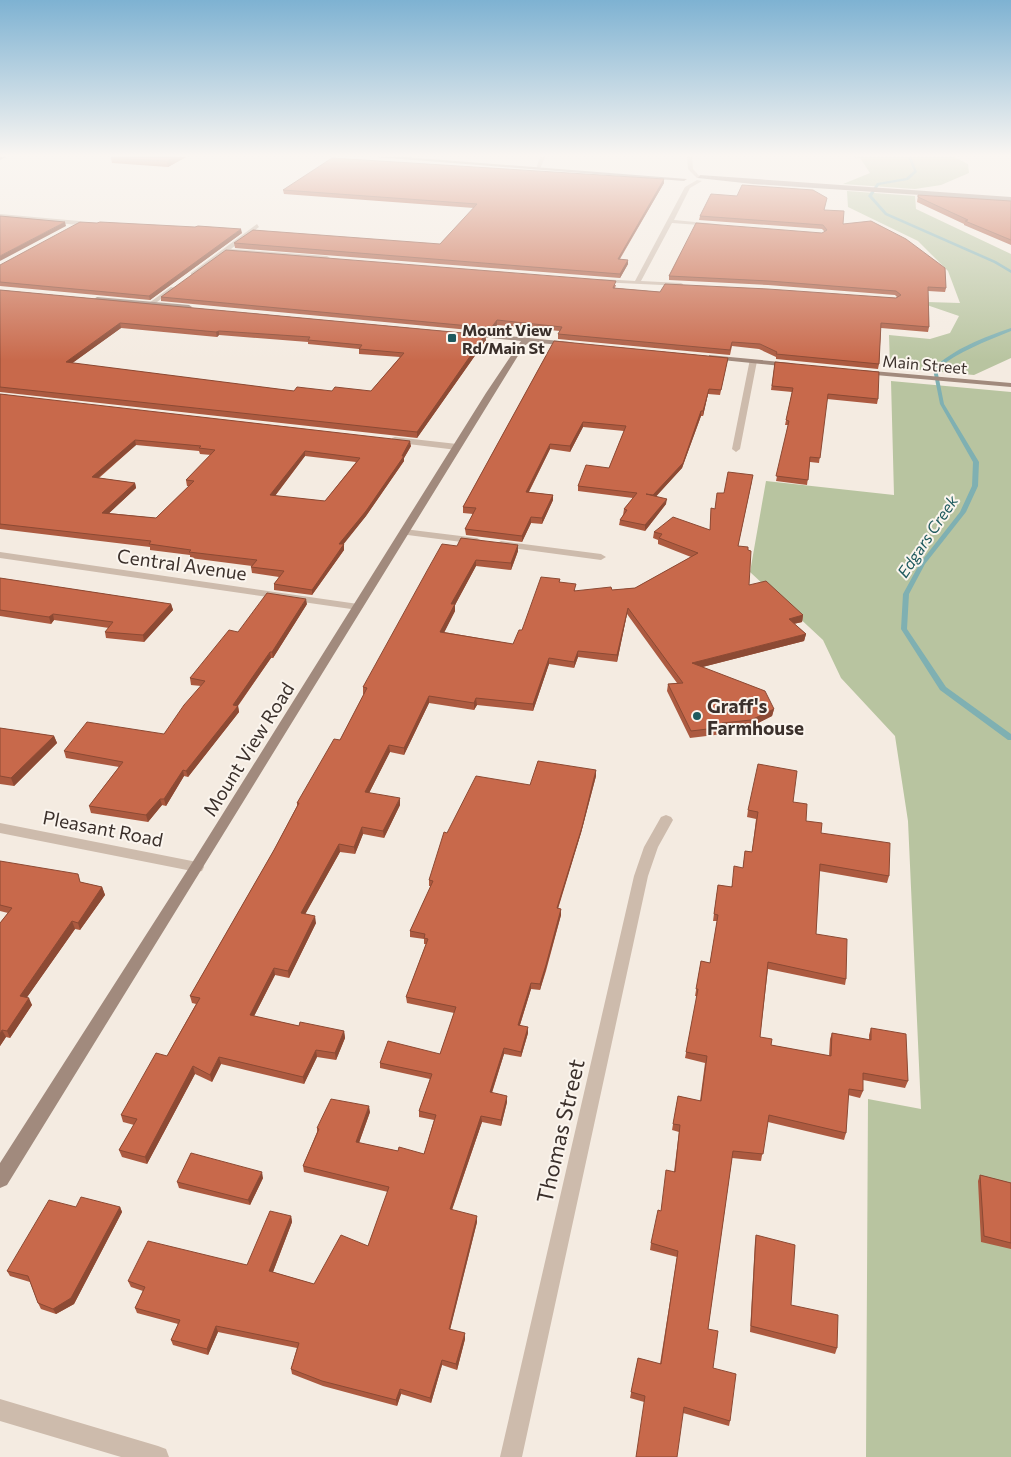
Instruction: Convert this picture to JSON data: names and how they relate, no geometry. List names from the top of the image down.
{
  "streets": {
    "street": [
      "Main Street",
      "Central Avenue",
      "Mount View Road",
      "Pleasant Road",
      "Thomas Street"
    ]
  },
  "crossings": [
    ["Central Avenue", "Mount View Road"],
    ["Mount View Road", "Pleasant Road"]
  ],
  "water": ["Edgars Creek"],
  "places": {
    "transit": ["Mount View Rd/Main St"],
    "other": ["Graff's Farmhouse"]
  }
}
